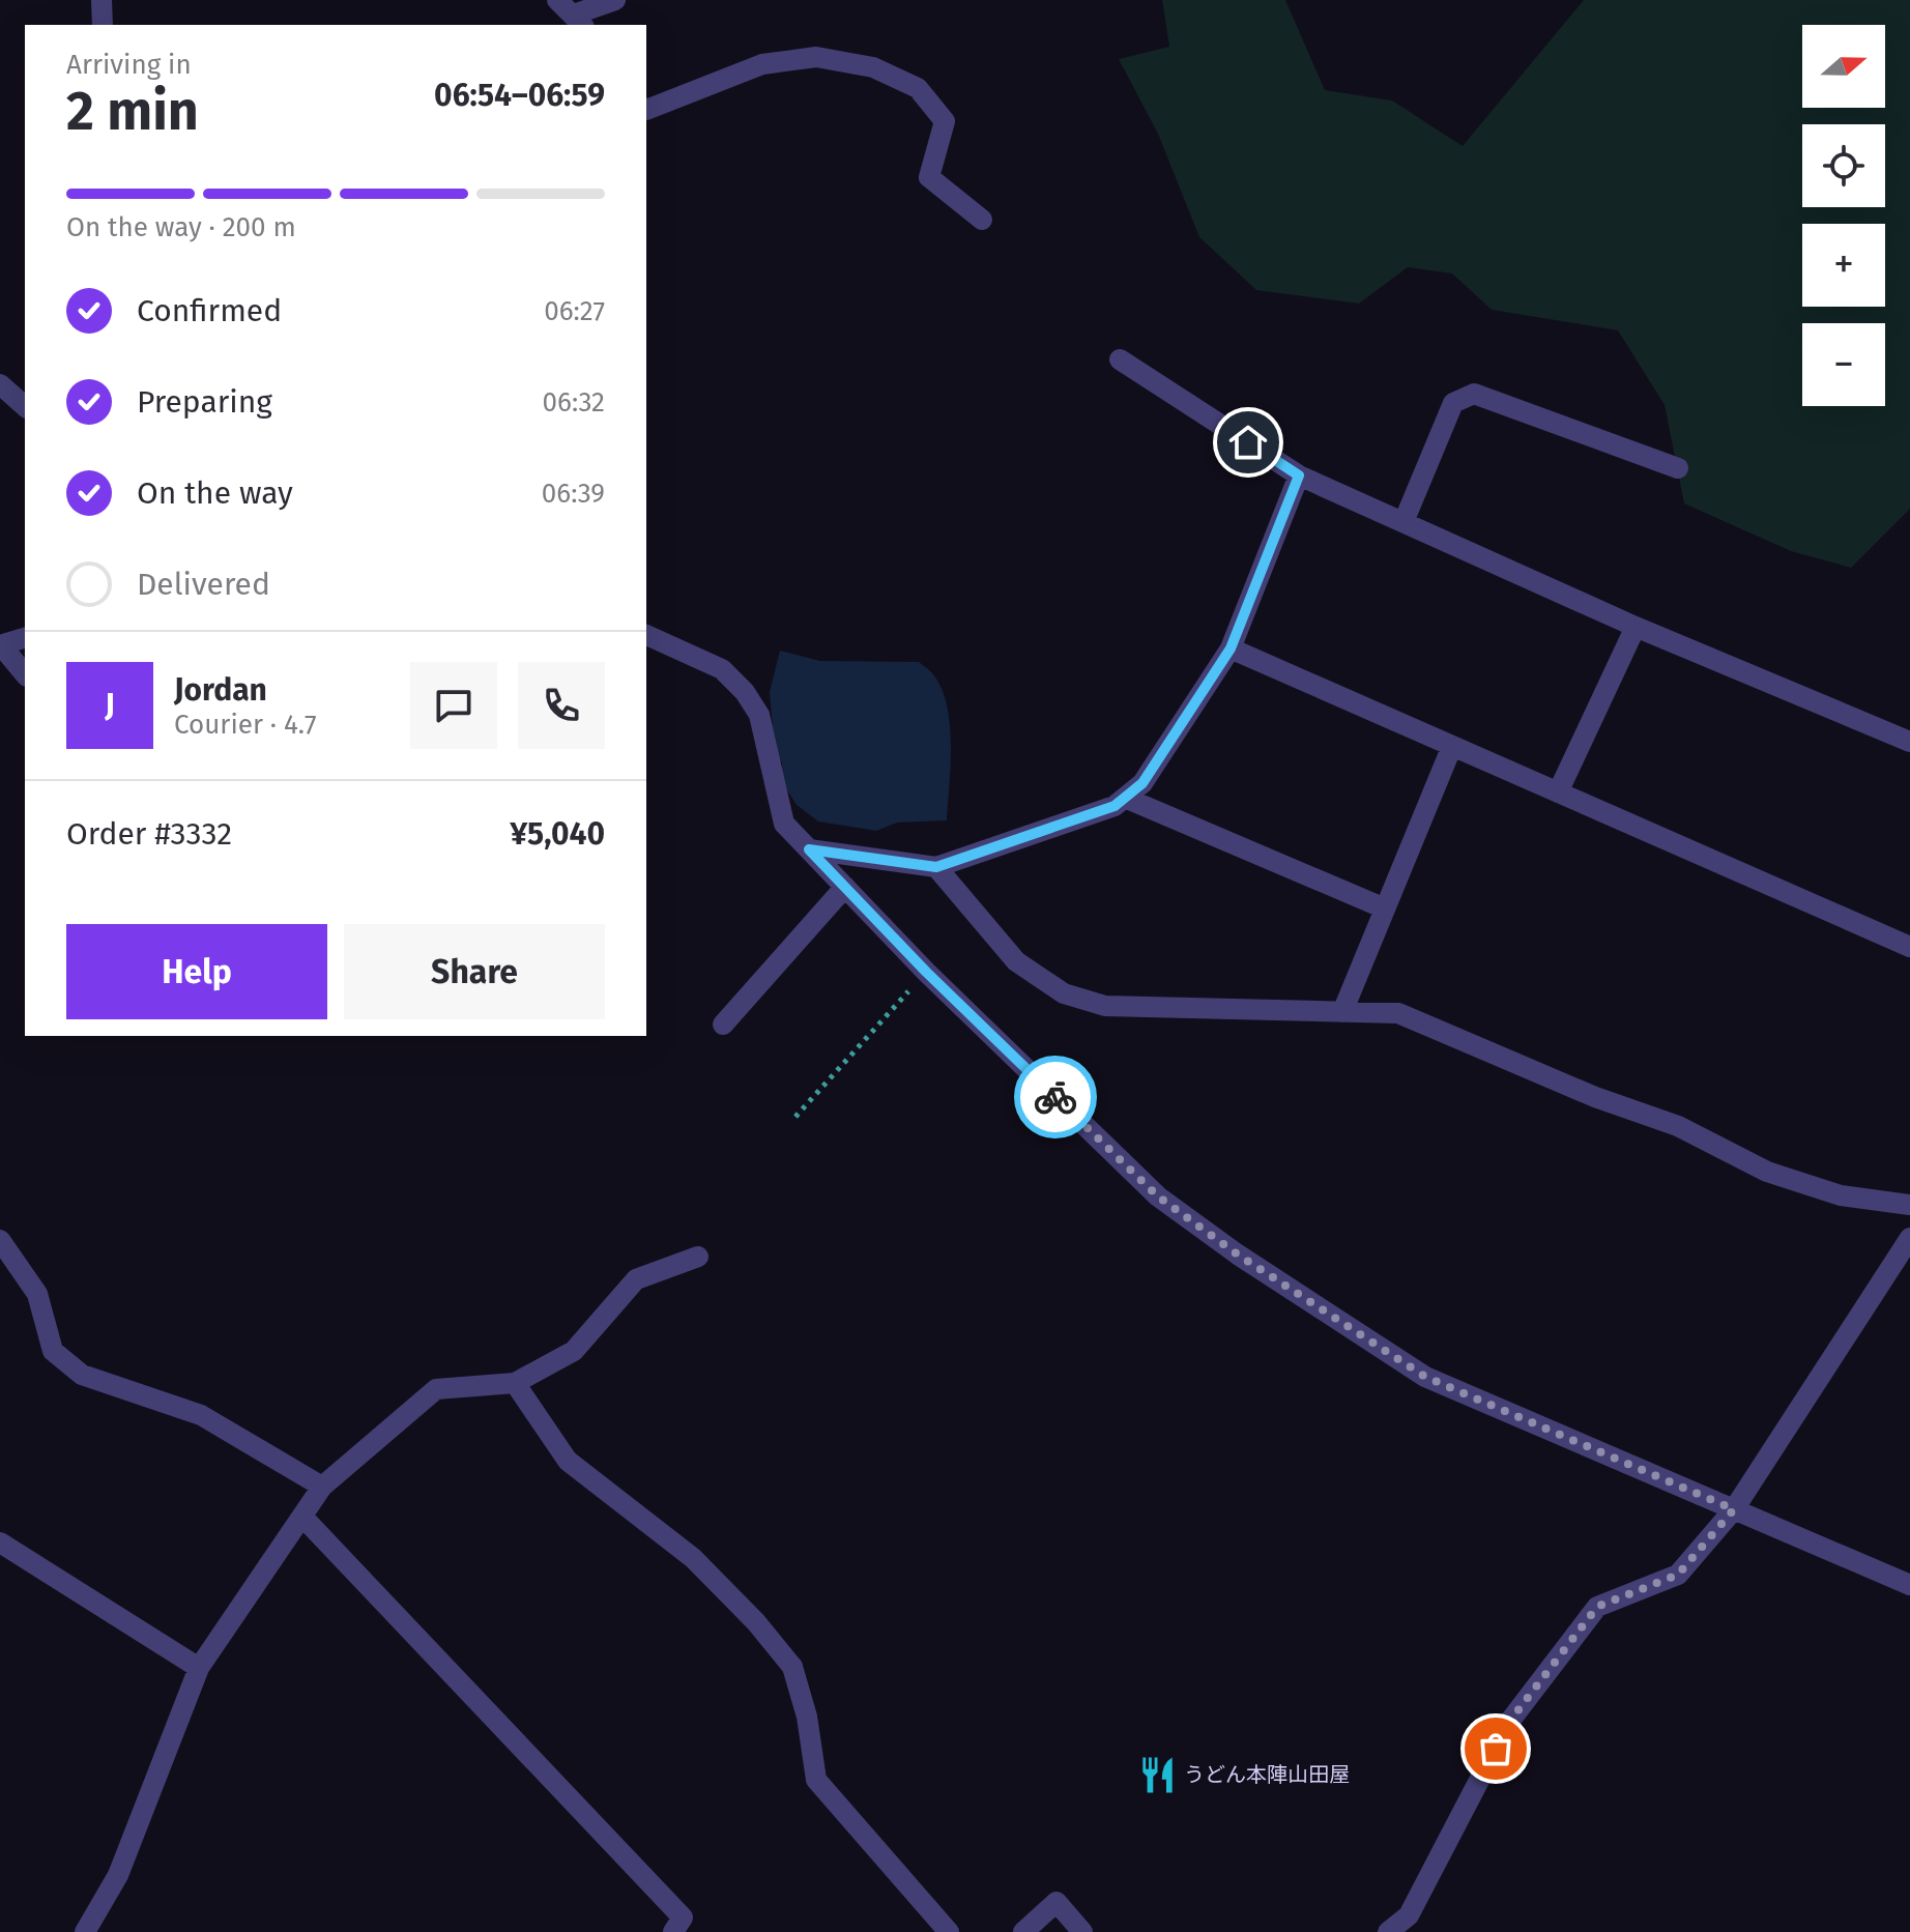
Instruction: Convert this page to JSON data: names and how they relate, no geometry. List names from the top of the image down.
{
  "places": {
    "restaurant": ["うどん本陣山田屋"]
  },
  "north": "right",
  "page": {
    "map_buttons": ["+", "−"],
    "heading": ["2 min", "Arriving in", "06:54–06:59"],
    "panel": [
      "Jordan",
      "Courier · 4.7",
      "Order #3332",
      "¥5,040"
    ],
    "bar": "On the way · 200 m",
    "list": [
      ["Confirmed", "06:27"],
      ["Preparing", "06:32"],
      ["On the way", "06:39"],
      "Delivered"
    ],
    "round": "J",
    "buttons": ["Help", "Share"]
  }
}
